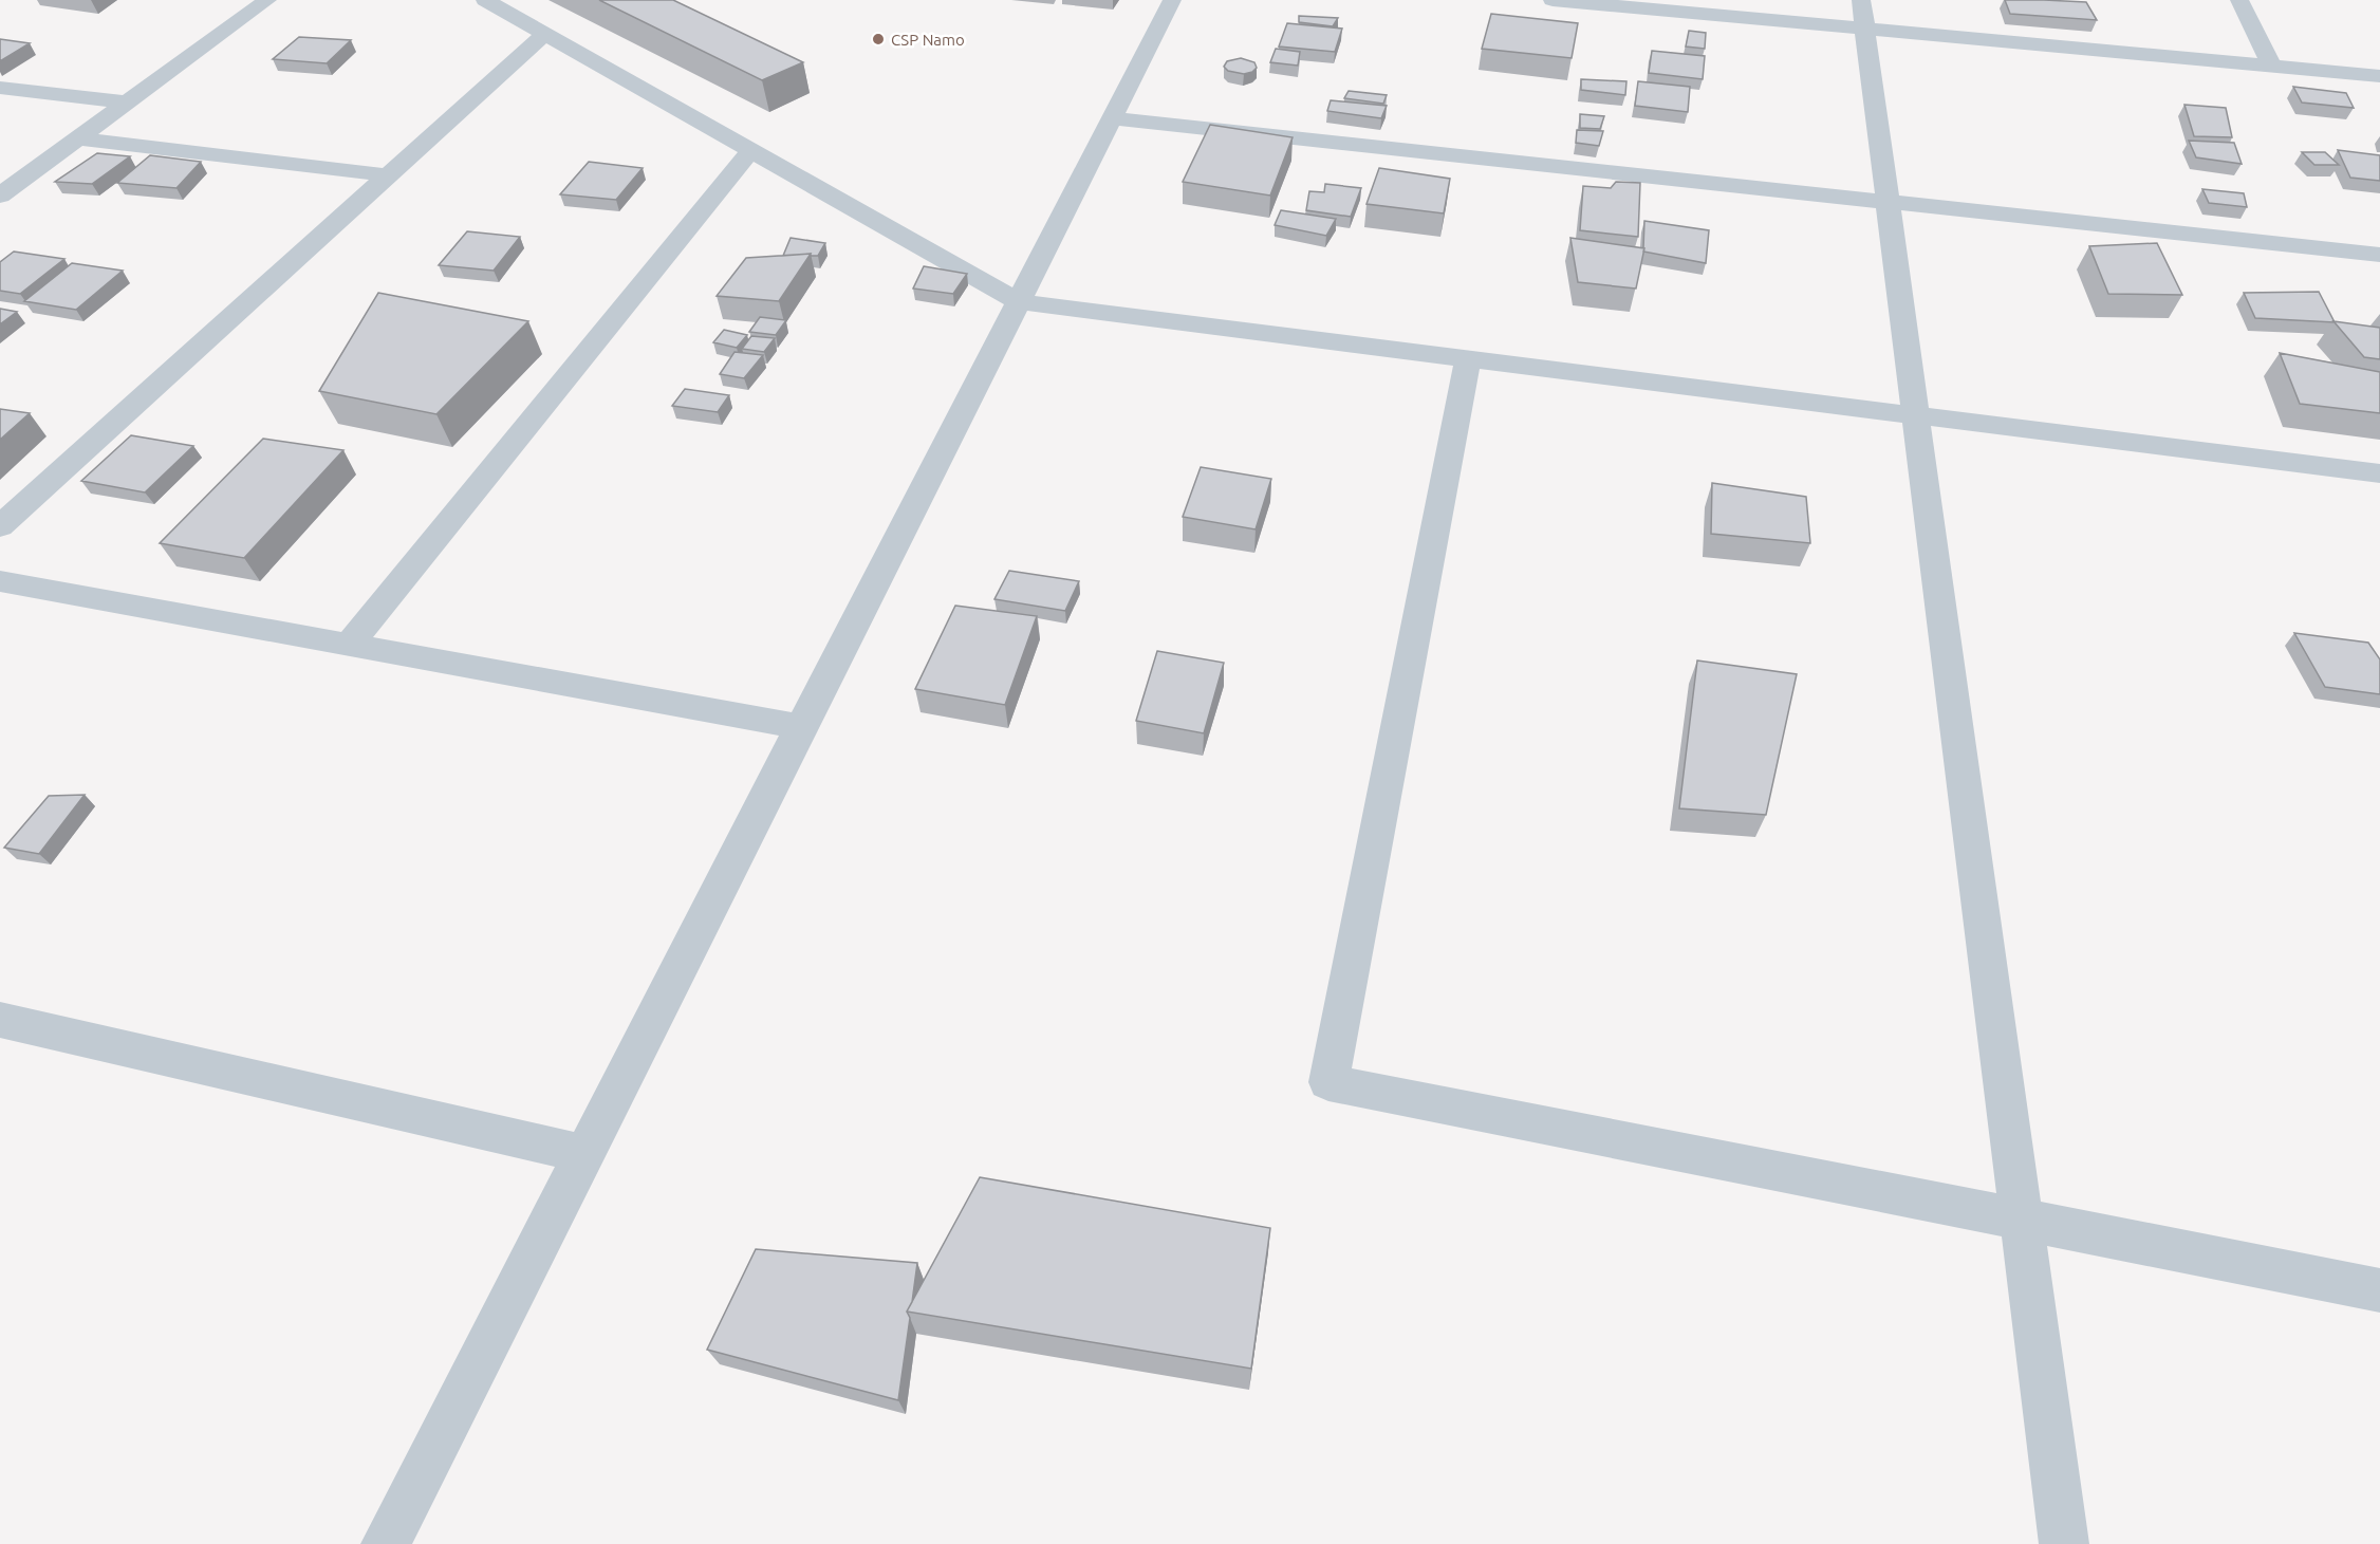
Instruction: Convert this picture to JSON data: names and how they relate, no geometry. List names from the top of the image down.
{
  "places": ["CSP Namo"]
}
